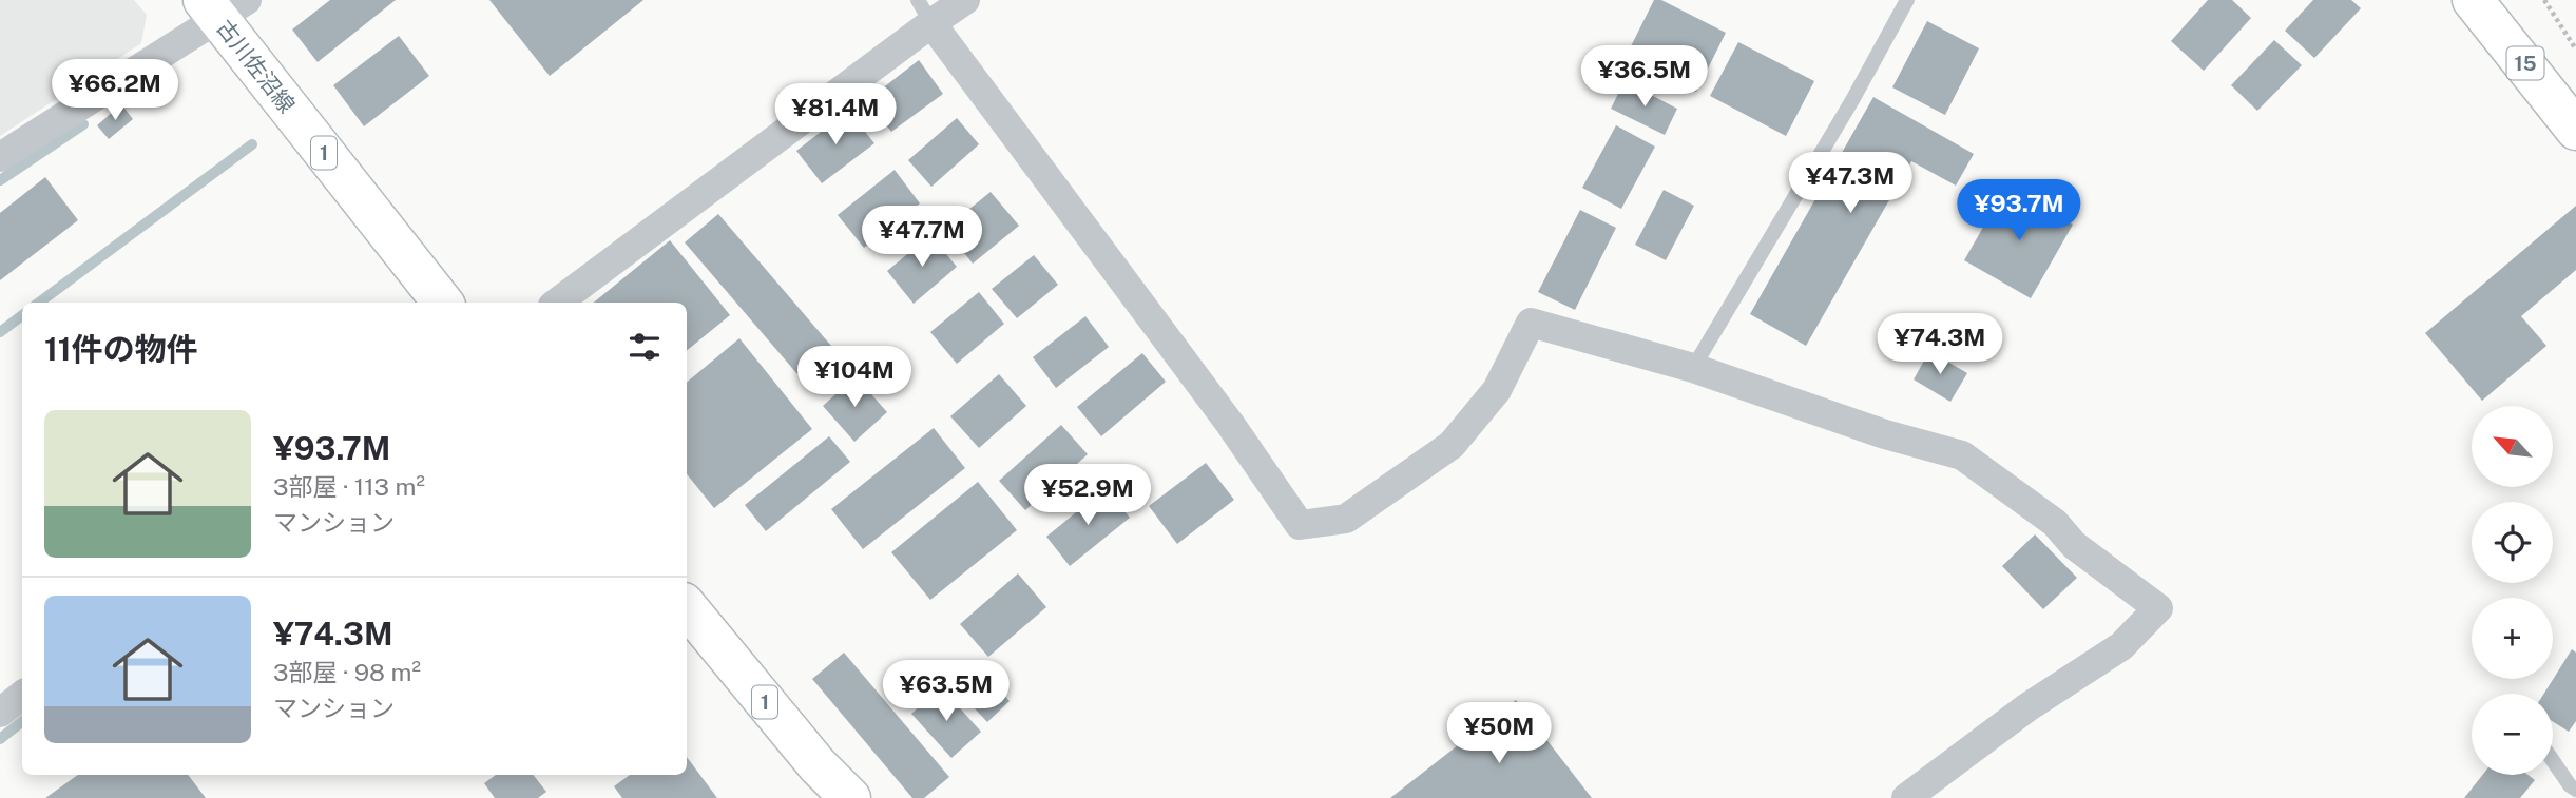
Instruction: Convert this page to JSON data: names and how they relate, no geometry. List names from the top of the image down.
{
  "streets": {
    "main road": ["15", "古川佐沼線", "1"]
  },
  "north": "top left",
  "page": {
    "price": [
      "¥36.5M",
      "¥66.2M",
      "¥81.4M",
      "¥47.3M",
      "¥93.7M",
      "¥47.7M",
      "¥74.3M",
      "¥104M",
      "¥52.9M",
      "¥63.5M",
      "¥50M"
    ],
    "heading": "11件の物件",
    "list": [
      {
        "name": "¥93.7M",
        "note": "3部屋 · 113 m² · マンション"
      },
      {
        "name": "¥74.3M",
        "note": "3部屋 · 98 m² · マンション"
      }
    ],
    "map_buttons": ["+", "−"]
  }
}
